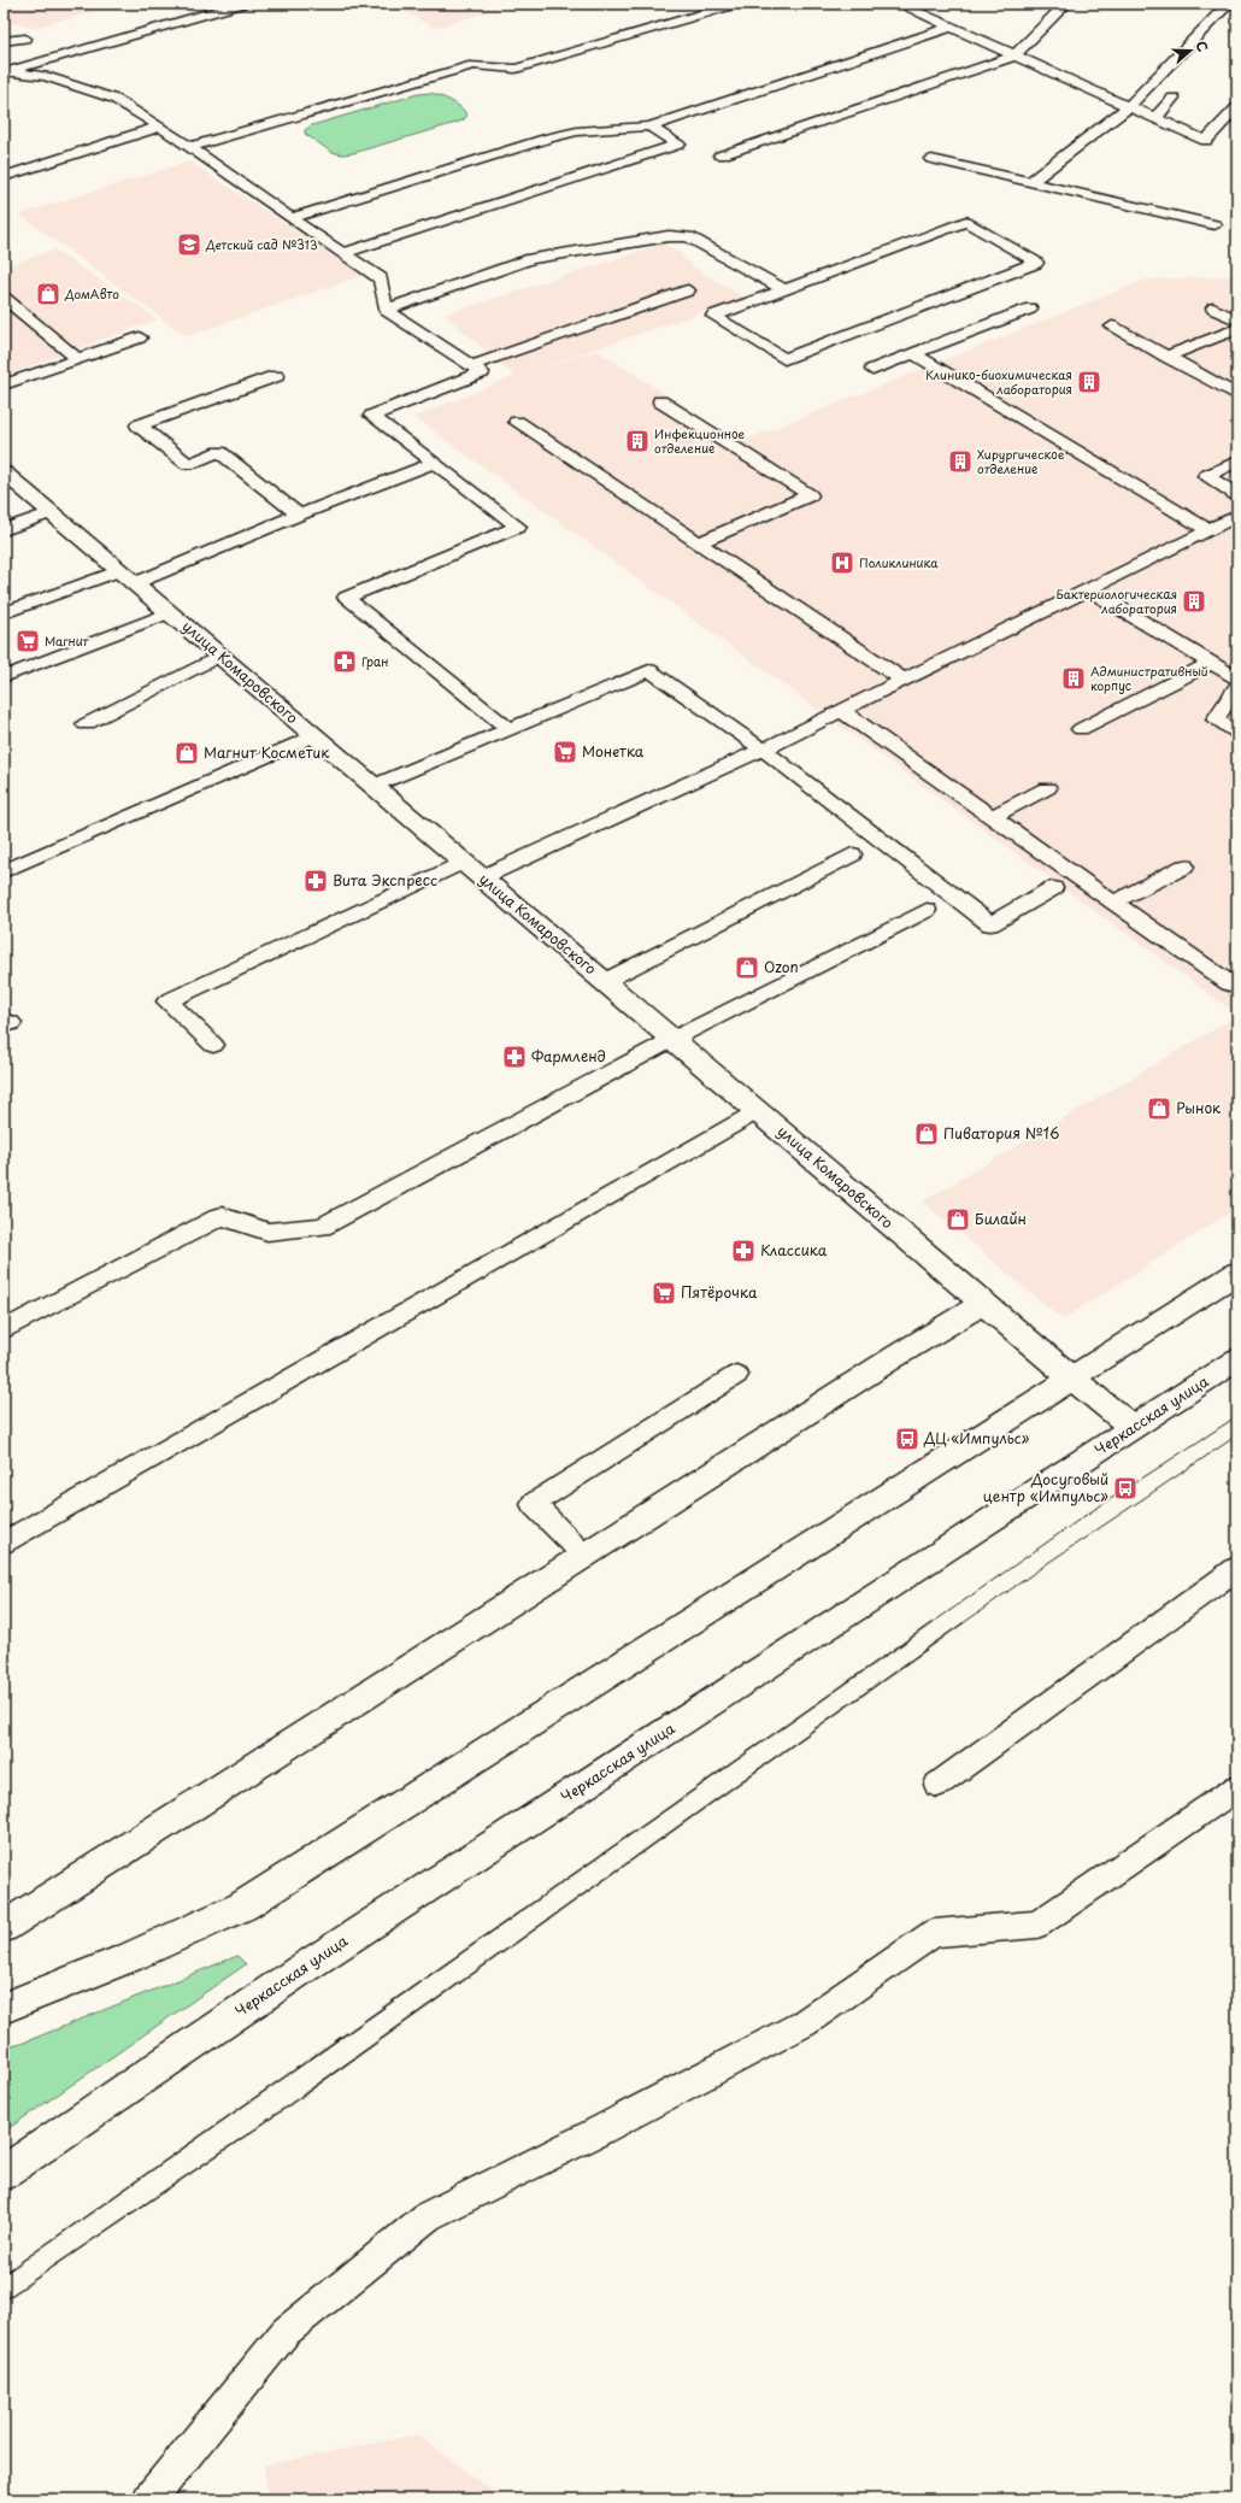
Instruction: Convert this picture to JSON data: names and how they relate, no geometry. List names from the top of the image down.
{
  "streets": {
    "street": ["улица Комаровского", "Черкасская улица"]
  },
  "crossings": [
    ["улица Комаровского", "Черкасская улица"]
  ],
  "places": {
    "school or university": ["Детский сад №313"],
    "shop": [
      "ДомАвто",
      "Магнит Косметик",
      "Ozon",
      "Рынок",
      "Пиватория №16",
      "Билайн"
    ],
    "building": [
      "Клинико-биохимическая лаборатория",
      "Инфекционное отделение",
      "Хирургическое отделение",
      "Бактериологическая лаборатория",
      "Административный корпус"
    ],
    "hospital": ["Поликлиника"],
    "supermarket": ["Магнит", "Монетка", "Пятёрочка"],
    "pharmacy": [
      "Гран",
      "Вита Экспресс",
      "Фармленд",
      "Классика"
    ],
    "bus stop": ["ДЦ «Импульс»", "Досуговый центр «Импульс»"]
  },
  "north": "right"
}
